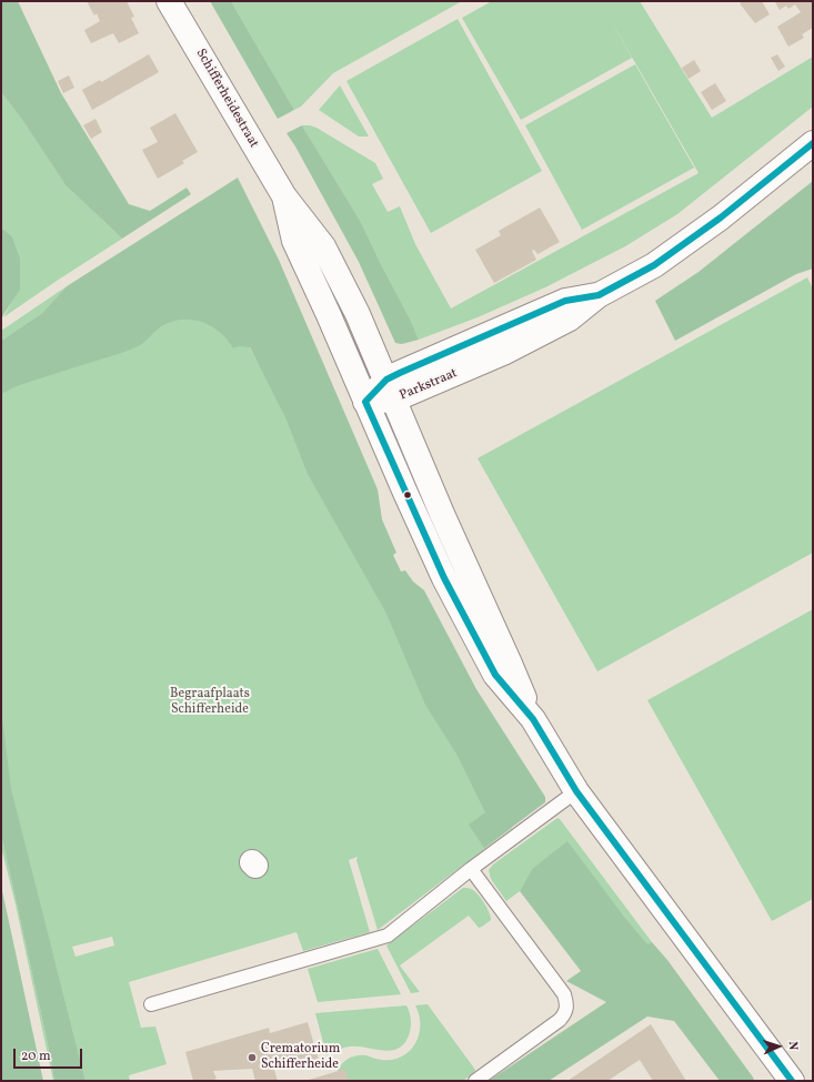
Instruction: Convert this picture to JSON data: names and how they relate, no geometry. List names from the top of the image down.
{
  "streets": {
    "street": ["Schifferheidestraat", "Parkstraat"]
  },
  "crossings": [
    ["Schifferheidestraat", "Parkstraat"]
  ],
  "parks": ["Begraafplaats Schifferheide"],
  "places": ["Crematorium Schifferheide"],
  "scale_bar": "20 m",
  "north": "right"
}
